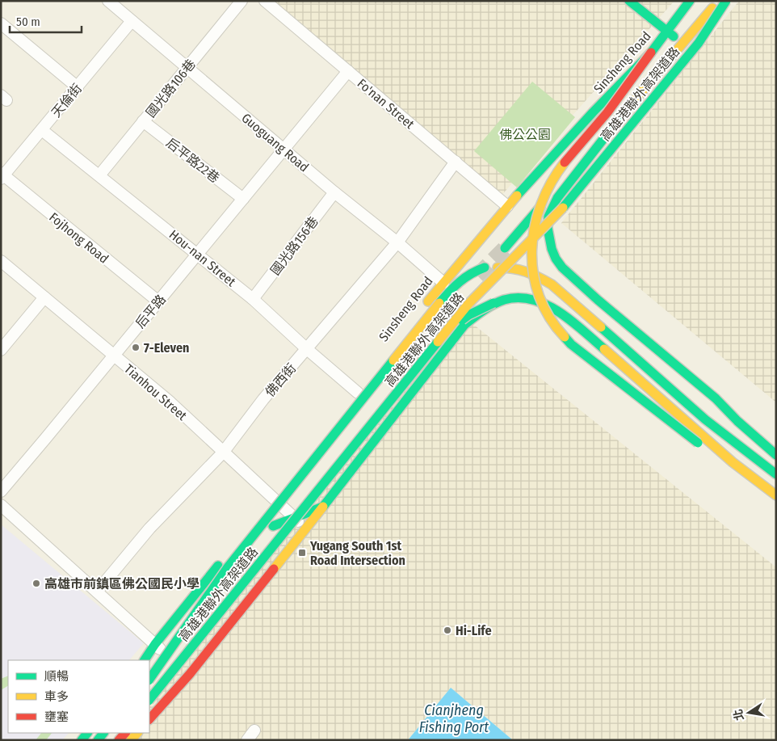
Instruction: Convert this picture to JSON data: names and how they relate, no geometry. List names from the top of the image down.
{
  "streets": {
    "main road": ["Sinsheng Road", "高雄港聯外高架道路"],
    "street": [
      "國光路106巷",
      "天倫街",
      "Fo'nan Street",
      "Guoguang Road",
      "后平路22巷",
      "Fojhong Road",
      "國光路156巷",
      "Hou-nan Street",
      "后平路",
      "佛西街",
      "Tianhou Street"
    ]
  },
  "crossings": [
    ["Sinsheng Road", "Fo'nan Street"],
    ["Sinsheng Road", "Guoguang Road"],
    ["Sinsheng Road", "Hou-nan Street"],
    ["Sinsheng Road", "Tianhou Street"],
    ["國光路106巷", "Guoguang Road"],
    ["國光路106巷", "后平路22巷"],
    ["國光路106巷", "Hou-nan Street"],
    ["天倫街", "Guoguang Road"],
    ["天倫街", "Fojhong Road"],
    ["天倫街", "Hou-nan Street"],
    ["Fo'nan Street", "后平路"],
    ["Fo'nan Street", "佛西街"],
    ["Guoguang Road", "國光路156巷"],
    ["Guoguang Road", "后平路"],
    ["Guoguang Road", "佛西街"],
    ["后平路22巷", "后平路"],
    ["Fojhong Road", "后平路"],
    ["國光路156巷", "Hou-nan Street"],
    ["Hou-nan Street", "后平路"],
    ["Hou-nan Street", "佛西街"],
    ["后平路", "Tianhou Street"],
    ["佛西街", "Tianhou Street"]
  ],
  "water": ["Cianjheng Fishing Port"],
  "parks": ["佛公公園"],
  "places": {
    "other": ["7-Eleven", "高雄市前鎮區佛公國民小學", "Hi-Life"],
    "transit": ["Yugang South 1st Road Intersection"]
  },
  "legend": ["順暢", "車多", "壅塞"],
  "scale_bar": "50 m",
  "north": "left"
}
